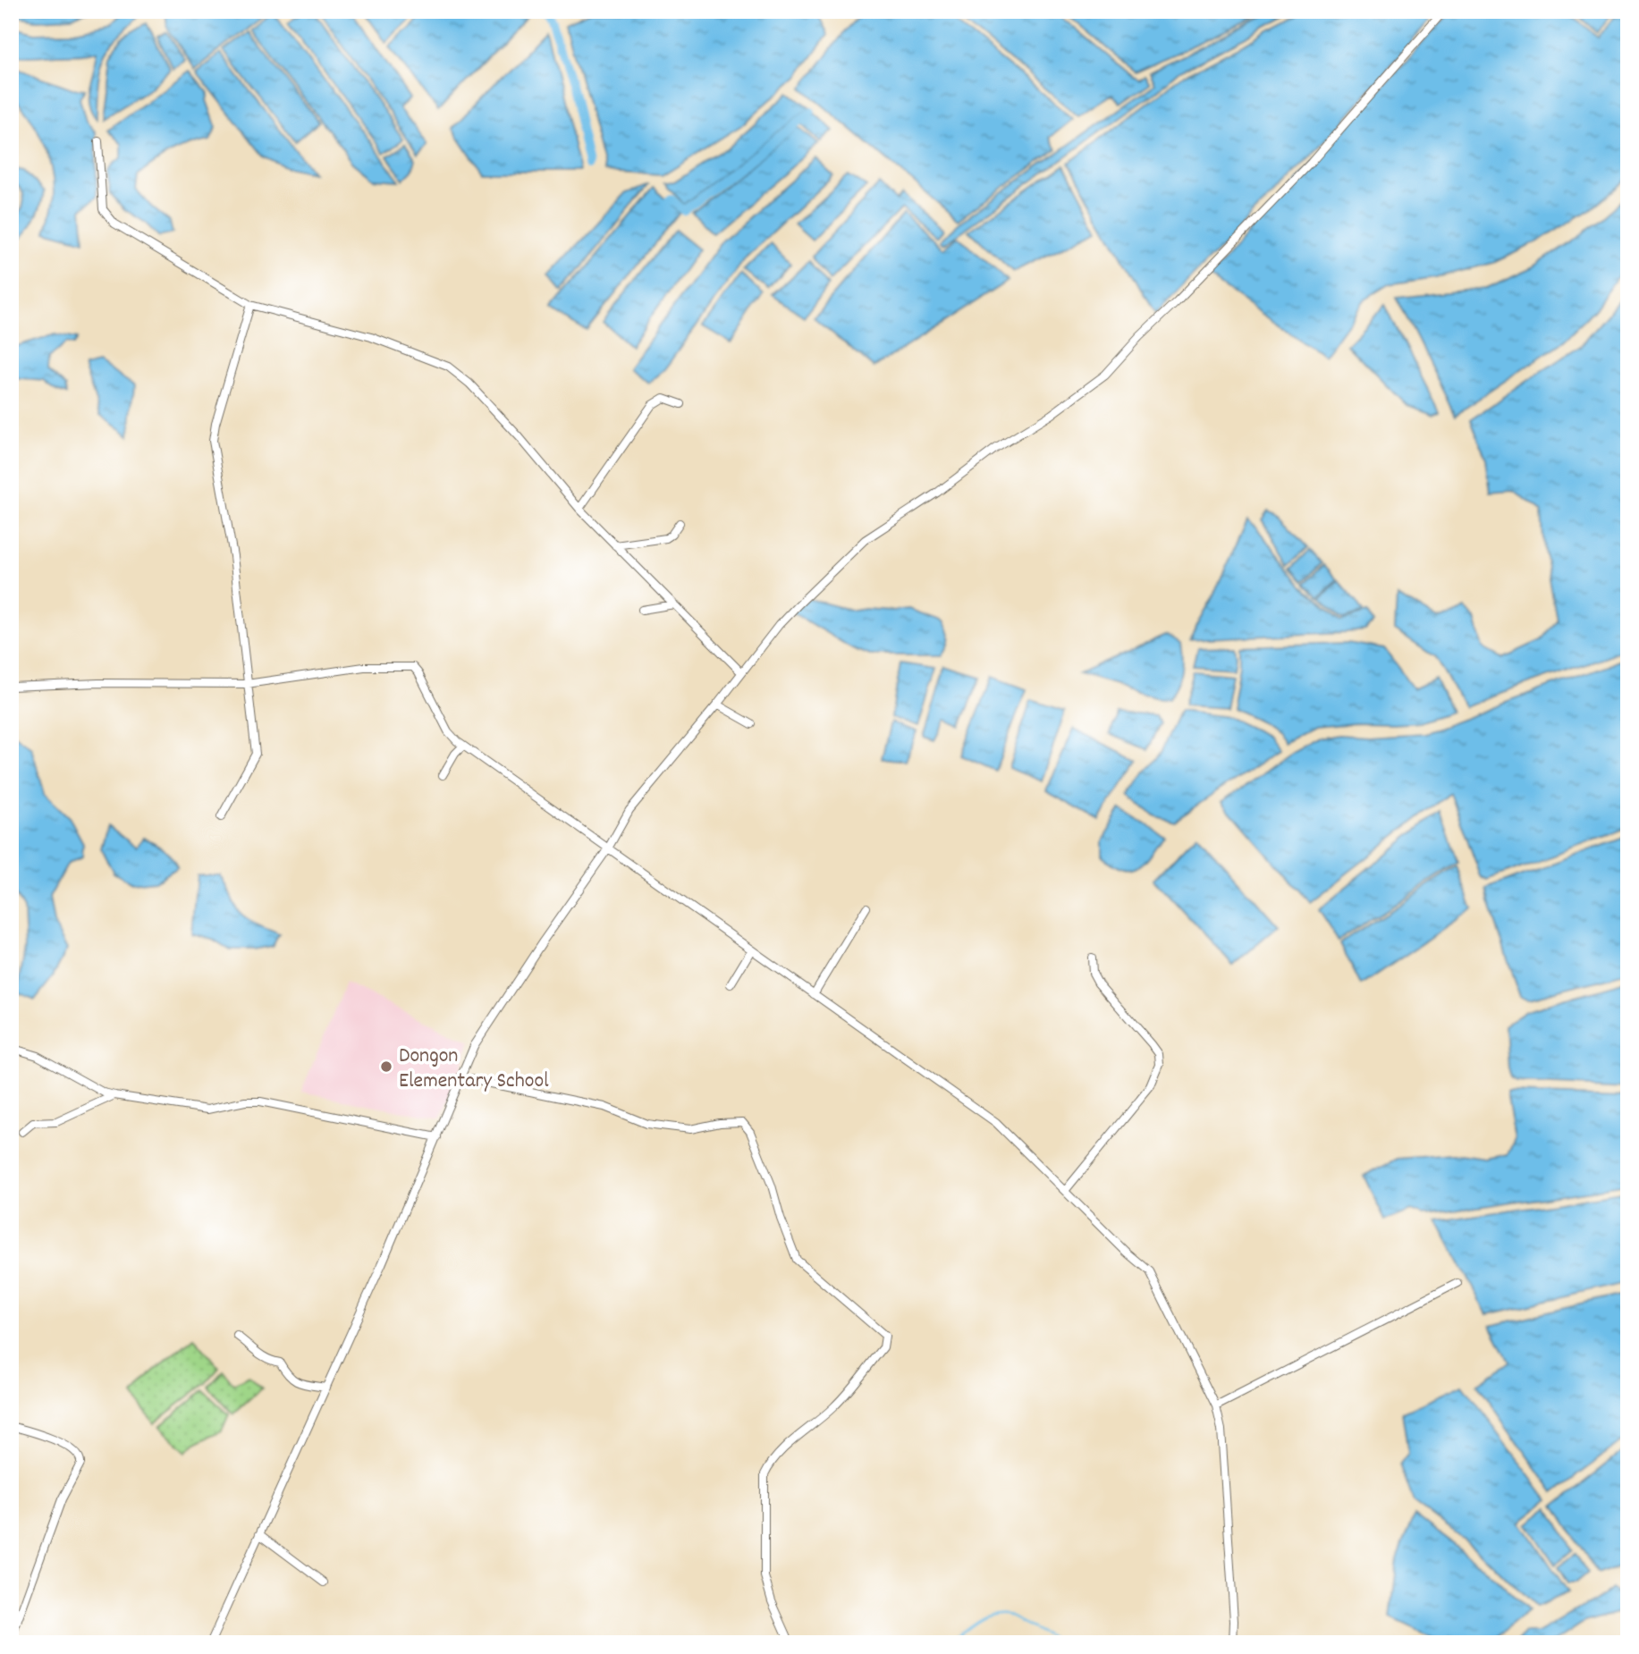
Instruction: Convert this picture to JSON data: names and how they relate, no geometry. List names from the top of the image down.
{
  "places": ["Dongon Elementary School"]
}
